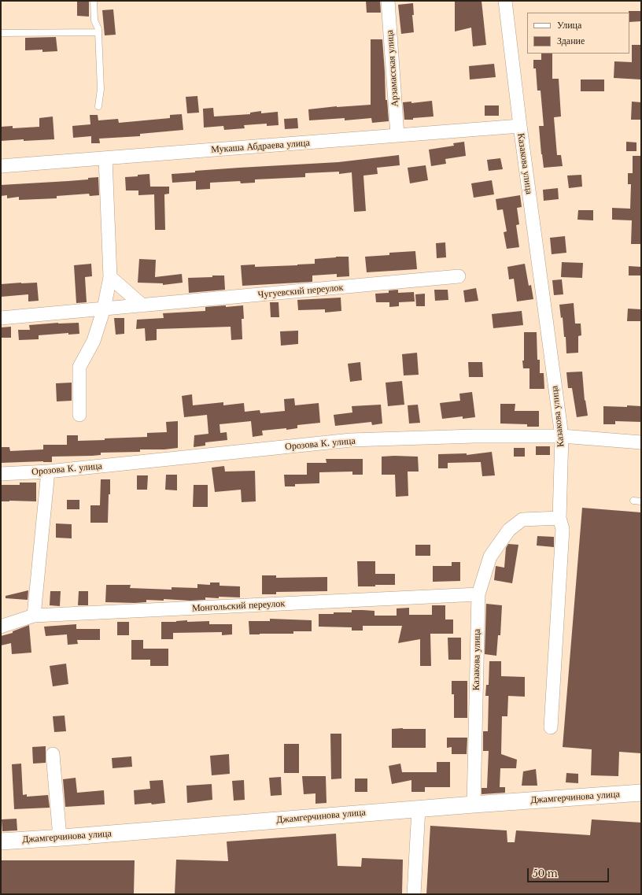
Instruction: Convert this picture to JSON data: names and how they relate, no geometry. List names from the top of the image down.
{
  "streets": {
    "street": [
      "Арзамасская улица",
      "Мукаша Абдраева улица",
      "Казакова улица",
      "Чугуевский переулок",
      "Орозова К. улица",
      "Монгольский переулок",
      "Джамгерчинова улица"
    ]
  },
  "crossings": [
    ["Арзамасская улица", "Мукаша Абдраева улица"],
    ["Мукаша Абдраева улица", "Казакова улица"],
    ["Казакова улица", "Орозова К. улица"],
    ["Казакова улица", "Монгольский переулок"],
    ["Казакова улица", "Джамгерчинова улица"]
  ],
  "legend": ["Улица", "Здание"],
  "scale_bar": "50 m"
}
